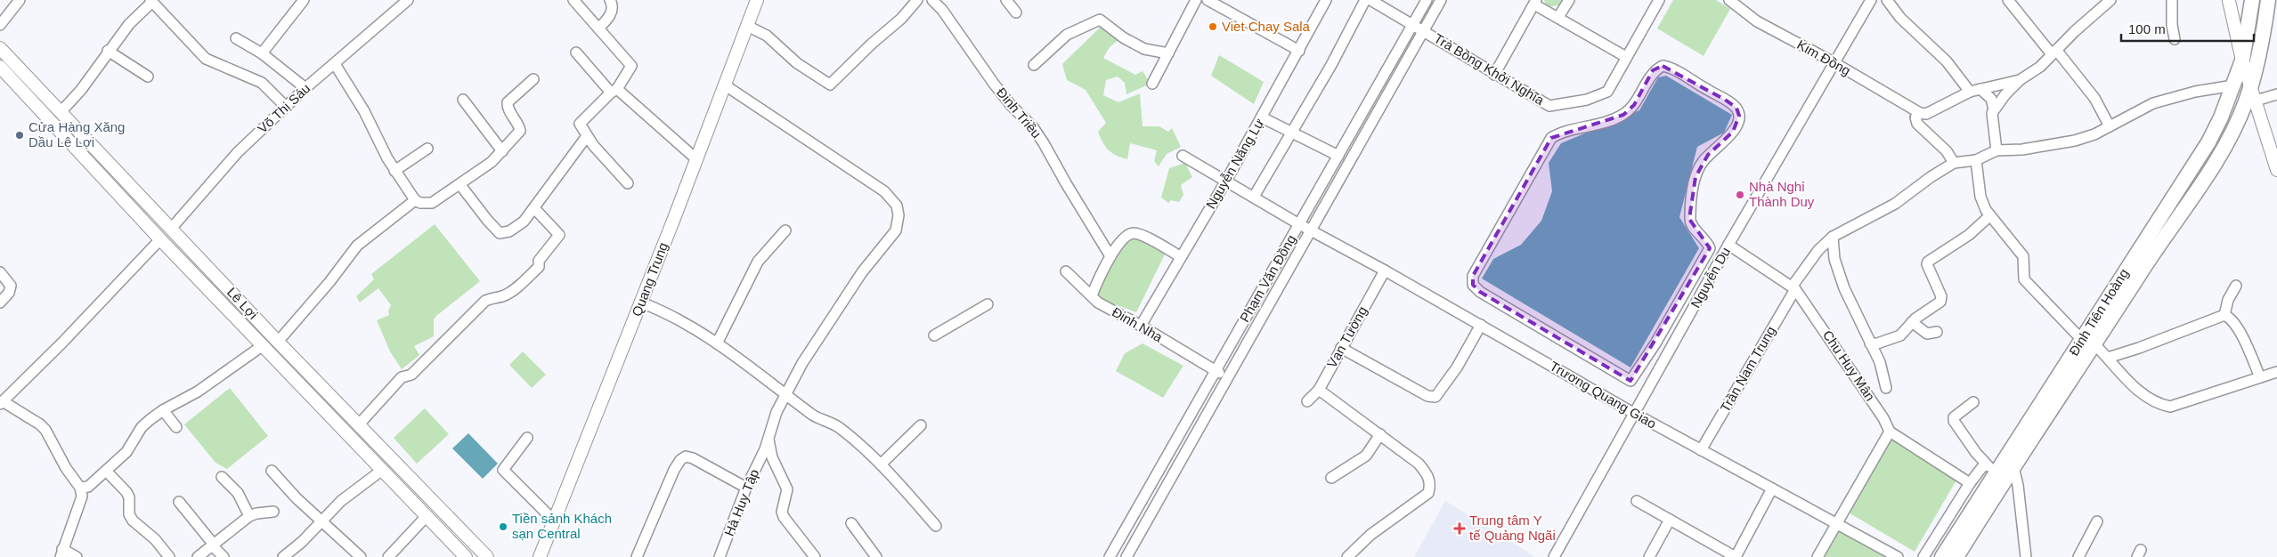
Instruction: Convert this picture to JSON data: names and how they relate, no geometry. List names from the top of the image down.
{
  "streets": {
    "highway": ["Đinh Tiên Hoàng"],
    "main road": ["Quang Trung", "Lê Lợi"],
    "street": [
      "Kim Đồng",
      "Trà Bồng Khởi Nghĩa",
      "Võ Thị Sáu",
      "Đinh Triều",
      "Nguyễn Năng Lự",
      "Nguyễn Du",
      "Phạm Văn Đồng",
      "Đinh Nha",
      "Vạn Tường",
      "Chu Huy Mân",
      "Trần Nam Trung",
      "Trương Quang Giao",
      "Hà Huy Tập"
    ]
  },
  "crossings": [
    ["Kim Đồng", "Nguyễn Du"],
    ["Trà Bồng Khởi Nghĩa", "Phạm Văn Đồng"],
    ["Võ Thị Sáu", "Lê Lợi"],
    ["Nguyễn Năng Lự", "Đinh Nha"],
    ["Nguyễn Du", "Chu Huy Mân"],
    ["Nguyễn Du", "Trương Quang Giao"],
    ["Phạm Văn Đồng", "Đinh Nha"],
    ["Phạm Văn Đồng", "Trương Quang Giao"],
    ["Quang Trung", "Hà Huy Tập"],
    ["Vạn Tường", "Trương Quang Giao"],
    ["Chu Huy Mân", "Trần Nam Trung"],
    ["Trần Nam Trung", "Trương Quang Giao"]
  ],
  "places": {
    "other": [
      "Viet Chay Sala",
      "Cửa Hàng Xăng Dầu Lê Lợi",
      "Nhà Nghỉ Thành Duy",
      "Tiền sảnh Khách sạn Central"
    ],
    "health": ["Trung tâm Y tế Quảng Ngãi"]
  },
  "scale_bar": "100 m"
}
